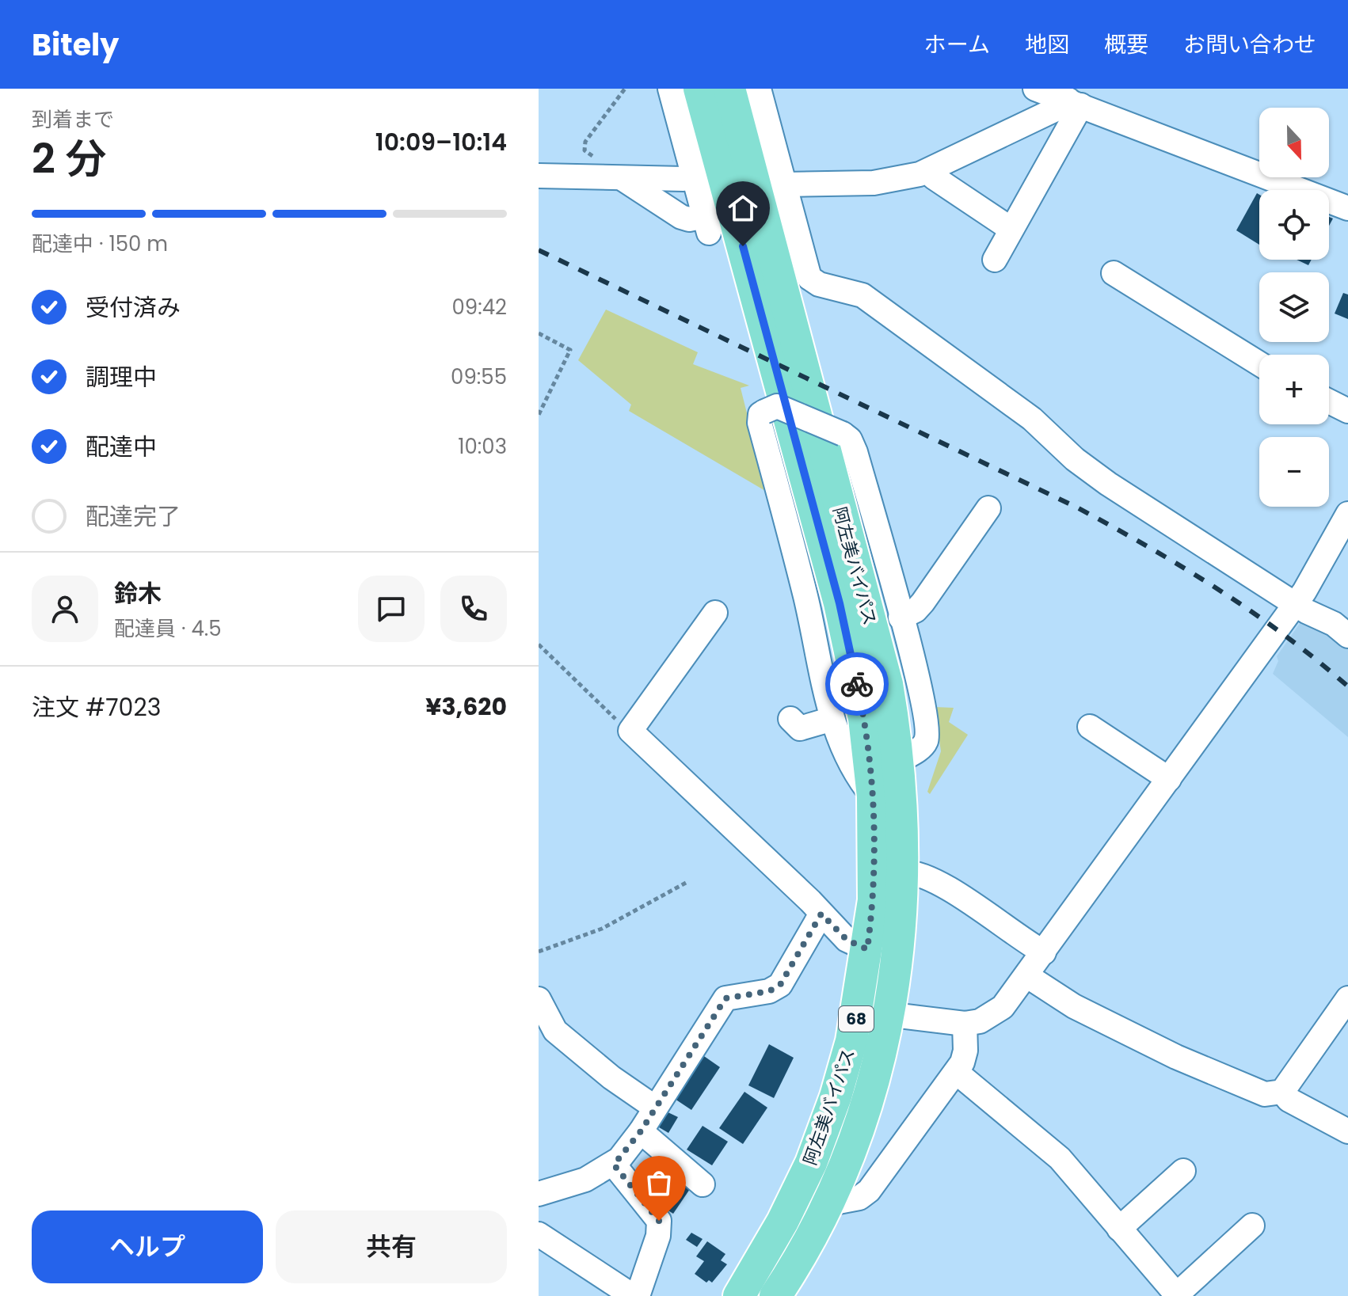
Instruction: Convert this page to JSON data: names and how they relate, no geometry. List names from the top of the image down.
{
  "streets": {
    "main road": ["阿左美バイパス", "68"]
  },
  "north": "bottom",
  "page": {
    "header": "Bitely",
    "nav": [
      "ホーム",
      "地図",
      "概要",
      "お問い合わせ"
    ],
    "heading": ["2 分", "到着まで", "10:09–10:14"],
    "panel": [
      "鈴木",
      "配達員 · 4.5",
      "注文 #7023",
      "¥3,620"
    ],
    "map_buttons": ["+", "−"],
    "bar": "配達中 · 150 m",
    "list": [
      ["受付済み", "09:42"],
      ["調理中", "09:55"],
      ["配達中", "10:03"],
      "配達完了"
    ],
    "buttons": ["ヘルプ", "共有"]
  }
}
